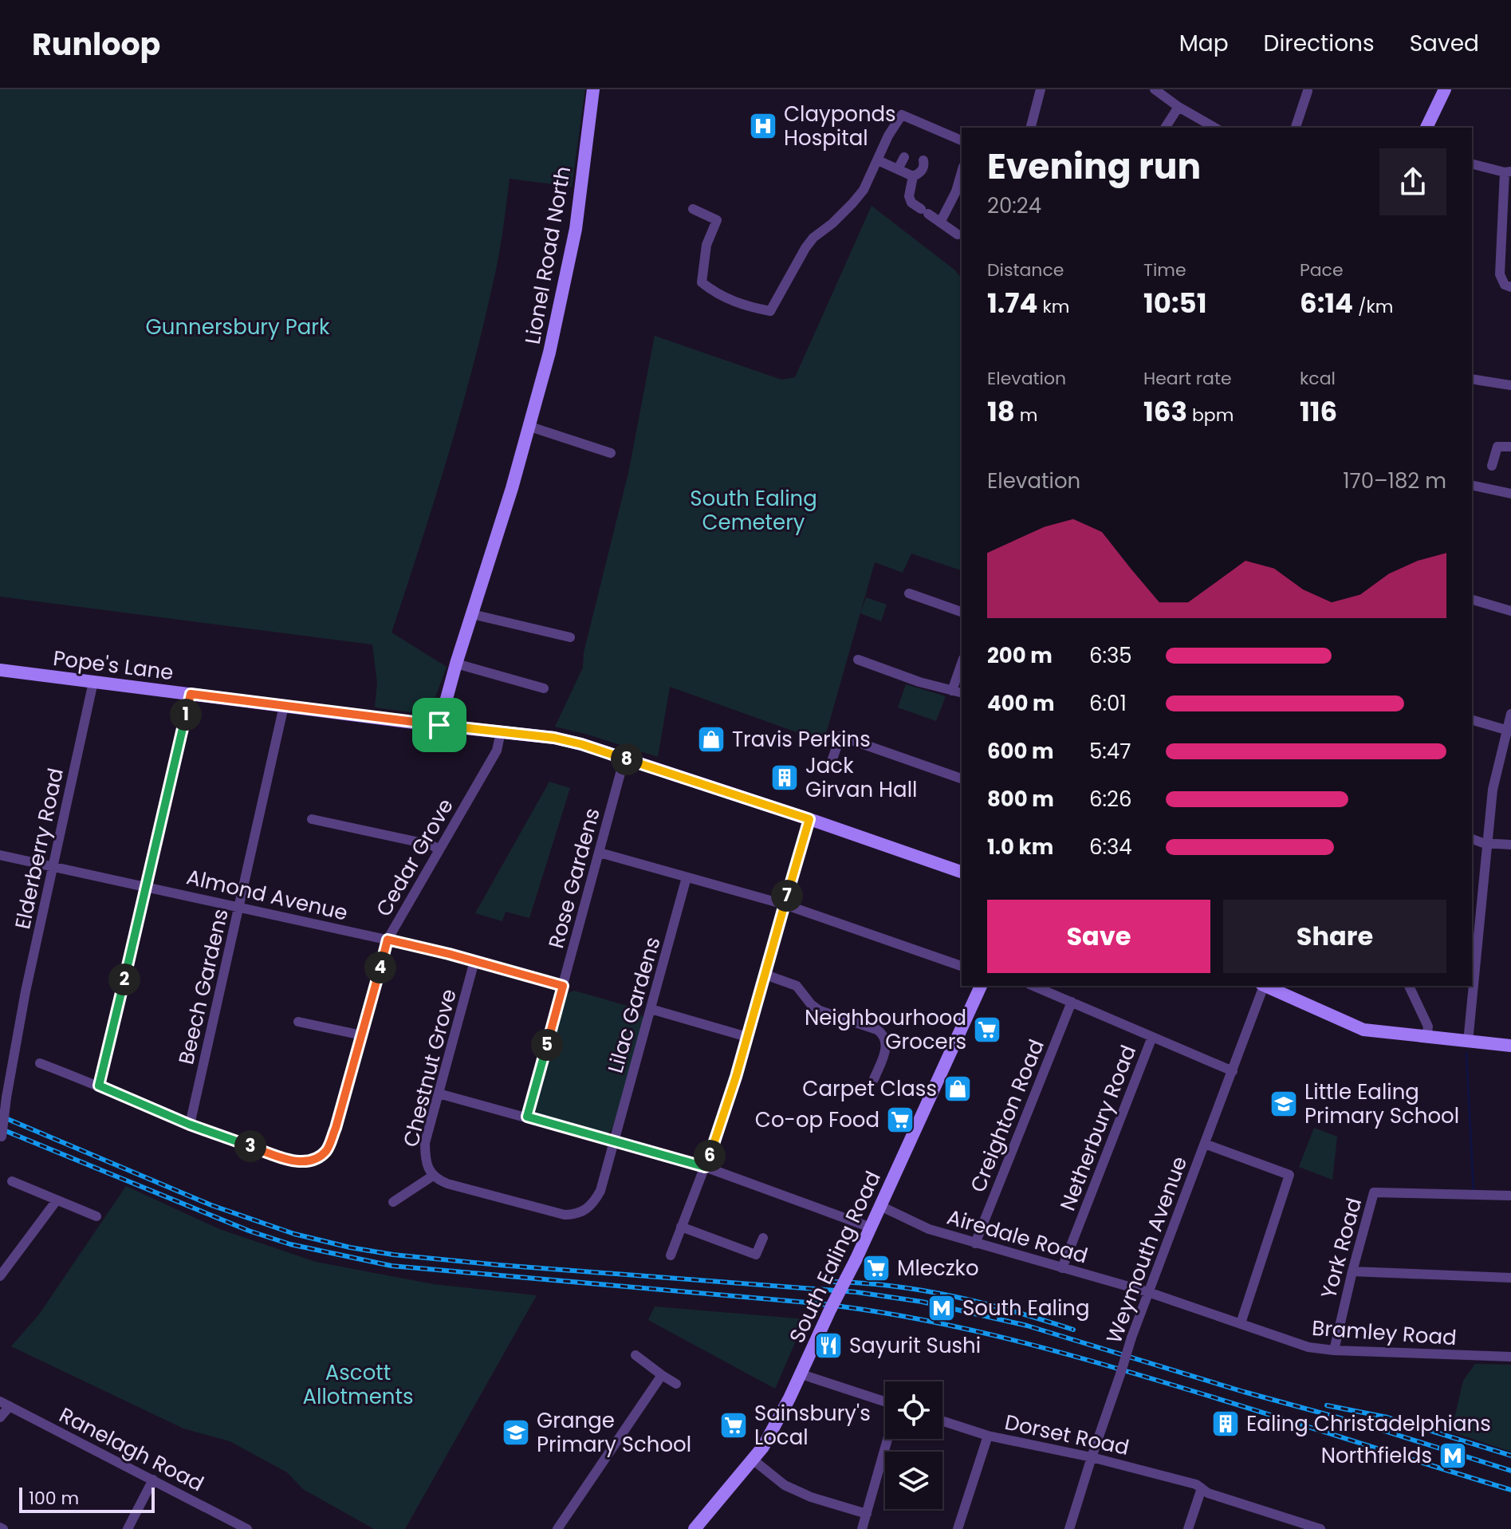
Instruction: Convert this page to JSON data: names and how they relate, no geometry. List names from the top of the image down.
{
  "streets": {
    "main road": ["Lionel Road North", "Pope's Lane", "South Ealing Road"],
    "street": [
      "Elderberry Road",
      "Cedar Grove",
      "Rose Gardens",
      "Almond Avenue",
      "Beech Gardens",
      "Lilac Gardens",
      "Chestnut Grove",
      "Creighton Road",
      "Netherbury Road",
      "Airedale Road",
      "York Road",
      "Weymouth Avenue",
      "Bramley Road",
      "Dorset Road",
      "Ranelagh Road"
    ]
  },
  "crossings": [
    ["Lionel Road North", "Pope's Lane"],
    ["Pope's Lane", "Elderberry Road"],
    ["Pope's Lane", "Cedar Grove"],
    ["Pope's Lane", "Rose Gardens"],
    ["Pope's Lane", "Beech Gardens"],
    ["Elderberry Road", "Almond Avenue"],
    ["Cedar Grove", "Almond Avenue"],
    ["Cedar Grove", "Beech Gardens"],
    ["Rose Gardens", "Almond Avenue"],
    ["Almond Avenue", "Beech Gardens"],
    ["Almond Avenue", "Chestnut Grove"],
    ["Lilac Gardens", "Chestnut Grove"],
    ["Creighton Road", "Airedale Road"],
    ["Netherbury Road", "Airedale Road"],
    ["Airedale Road", "Weymouth Avenue"],
    ["Airedale Road", "South Ealing Road"],
    ["Airedale Road", "Bramley Road"],
    ["York Road", "Bramley Road"],
    ["Weymouth Avenue", "Bramley Road"],
    ["Weymouth Avenue", "Dorset Road"]
  ],
  "parks": ["Gunnersbury Park", "South Ealing Cemetery", "Ascott Allotments"],
  "places": {
    "hospital": ["Clayponds Hospital"],
    "shop": ["Travis Perkins", "Carpet Class"],
    "building": ["Jack Girvan Hall", "Ealing Christadelphians"],
    "supermarket": [
      "Neighbourhood Grocers",
      "Co-op Food",
      "Mleczko",
      "Sainsbury's Local"
    ],
    "school or university": ["Little Ealing Primary School", "Grange Primary School"],
    "metro station": ["South Ealing", "Northfields"],
    "restaurant": ["Sayurit Sushi"]
  },
  "scale_bar": "100 m",
  "page": {
    "header": "Runloop",
    "nav": ["Map", "Directions", "Saved"],
    "heading": ["Evening run", "20:24"],
    "stats": [
      ["Distance", "1.74 km"],
      ["Time", "10:51"],
      ["Pace", "6:14 /km"],
      ["Elevation", "18 m"],
      ["Heart rate", "163 bpm"],
      ["kcal", "116"]
    ],
    "chart": ["Elevation", "170–182 m"],
    "list": [
      {
        "name": "200 m",
        "note": "6:35"
      },
      {
        "name": "400 m",
        "note": "6:01"
      },
      {
        "name": "600 m",
        "note": "5:47"
      },
      {
        "name": "800 m",
        "note": "6:26"
      },
      {
        "name": "1.0 km",
        "note": "6:34"
      }
    ],
    "pins": [
      "1",
      "8",
      "7",
      "4",
      "2",
      "5",
      "3",
      "6"
    ],
    "buttons": ["Save", "Share"],
    "scale": "100 m"
  }
}
